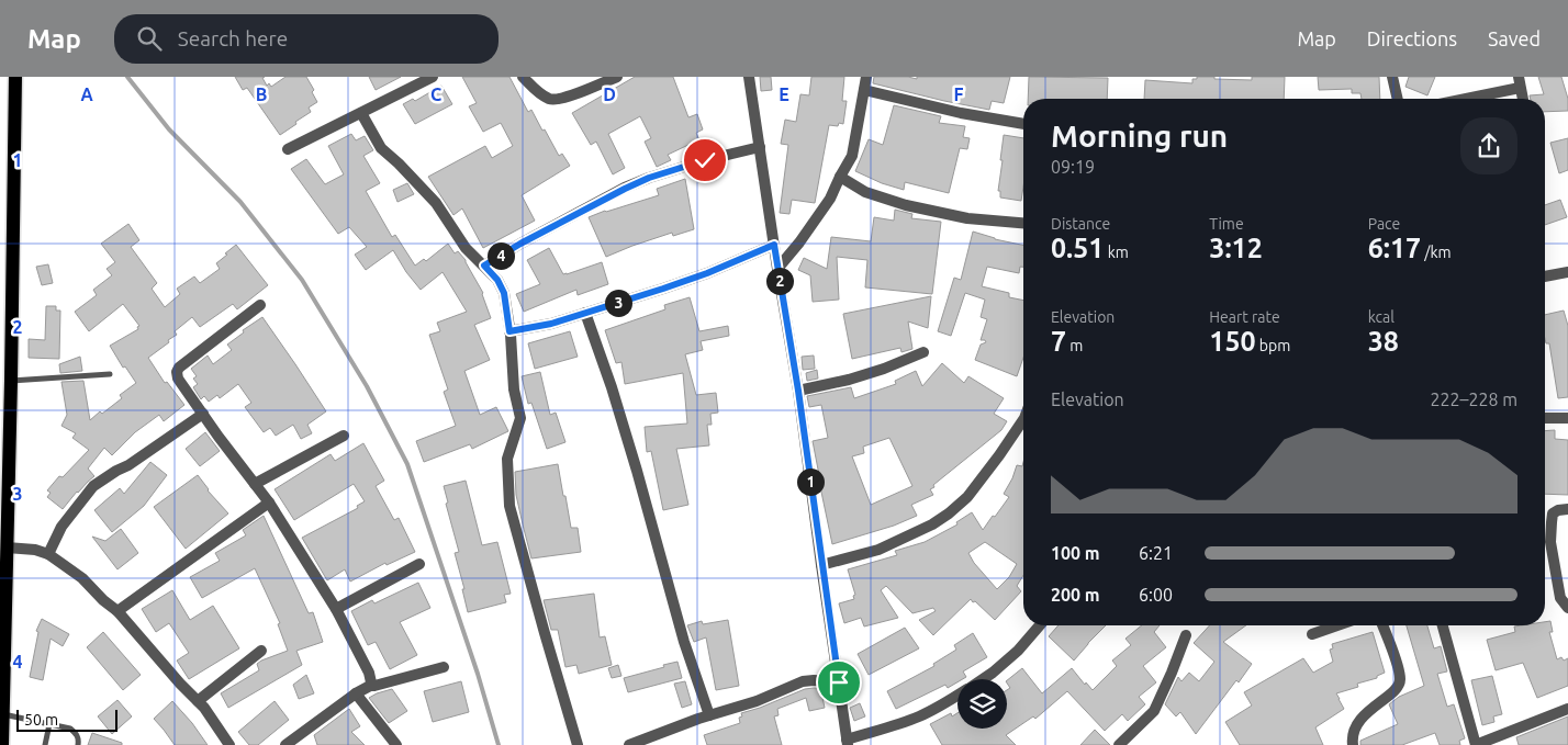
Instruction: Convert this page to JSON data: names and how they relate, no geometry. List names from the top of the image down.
{
  "scale_bar": "50 m",
  "page": {
    "header": "Map",
    "search": "Search here",
    "nav": ["Map", "Directions", "Saved"],
    "heading": ["Morning run", "09:19"],
    "stats": [
      ["Distance", "0.51 km"],
      ["Time", "3:12"],
      ["Pace", "6:17 /km"],
      ["Elevation", "7 m"],
      ["Heart rate", "150 bpm"],
      ["kcal", "38"]
    ],
    "pins": [
      "4",
      "2",
      "3",
      "1"
    ],
    "chart": ["Elevation", "222–228 m"],
    "list": [
      {
        "name": "100 m",
        "note": "6:21"
      },
      {
        "name": "200 m",
        "note": "6:00"
      }
    ],
    "scale": "50 m"
  },
  "grid": {
    "columns": [
      "A",
      "B",
      "C",
      "D",
      "E",
      "F"
    ],
    "rows": [
      "1",
      "2",
      "3",
      "4"
    ]
  }
}
